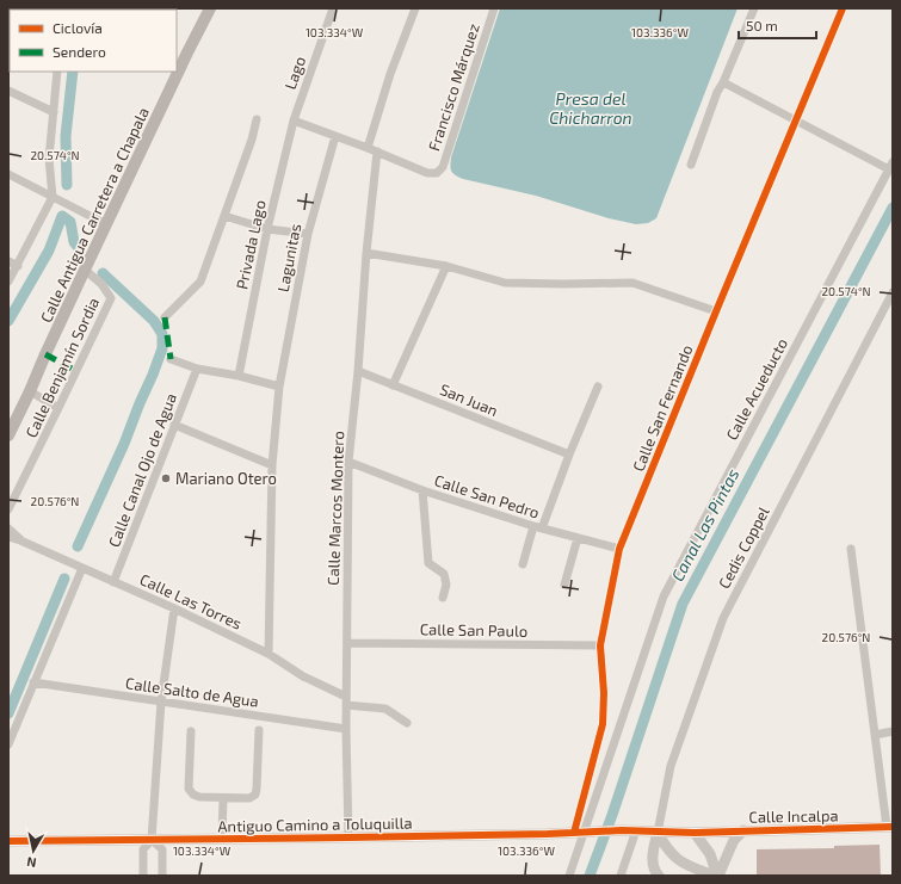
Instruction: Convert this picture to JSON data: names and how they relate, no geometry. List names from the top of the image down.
{
  "streets": {
    "main road": ["Calle Antigua Carretera a Chapala"],
    "street": [
      "Lago",
      "Francisco Márquez",
      "Privada Lago",
      "Lagunitas",
      "Calle Benjamín Sordia",
      "Calle Acueducto",
      "San Juan",
      "Calle San Fernando",
      "Calle Canal Ojo de Agua",
      "Calle San Pedro",
      "Calle Marcos Montero",
      "Cedis Coppel",
      "Calle Las Torres",
      "Calle San Paulo",
      "Calle Salto de Agua",
      "Calle Incalpa",
      "Antiguo Camino a Toluquilla"
    ]
  },
  "crossings": [
    ["Lago", "Privada Lago"],
    ["Francisco Márquez", "Calle Marcos Montero"],
    ["Calle Antigua Carretera a Chapala", "Calle Benjamín Sordia"],
    ["Lagunitas", "Calle Las Torres"],
    ["Calle Acueducto", "Calle San Fernando"],
    ["Calle Acueducto", "Antiguo Camino a Toluquilla"],
    ["San Juan", "Calle Marcos Montero"],
    ["Calle San Fernando", "Calle San Pedro"],
    ["Calle San Fernando", "Calle San Paulo"],
    ["Calle San Fernando", "Antiguo Camino a Toluquilla"],
    ["Calle Canal Ojo de Agua", "Calle Las Torres"],
    ["Calle San Pedro", "Calle Marcos Montero"],
    ["Calle Marcos Montero", "Calle Las Torres"],
    ["Calle Marcos Montero", "Calle San Paulo"],
    ["Calle Marcos Montero", "Calle Salto de Agua"],
    ["Calle Marcos Montero", "Antiguo Camino a Toluquilla"],
    ["Cedis Coppel", "Calle Incalpa"]
  ],
  "water": ["Presa del Chicharron", "Canal Las Pintas"],
  "places": ["Mariano Otero"],
  "legend": ["Ciclovía", "Sendero"],
  "scale_bar": "50 m",
  "north": "bottom",
  "coordinates": [
    "103.334°W",
    "103.336°W",
    "20.574°N",
    "20.576°N"
  ]
}
